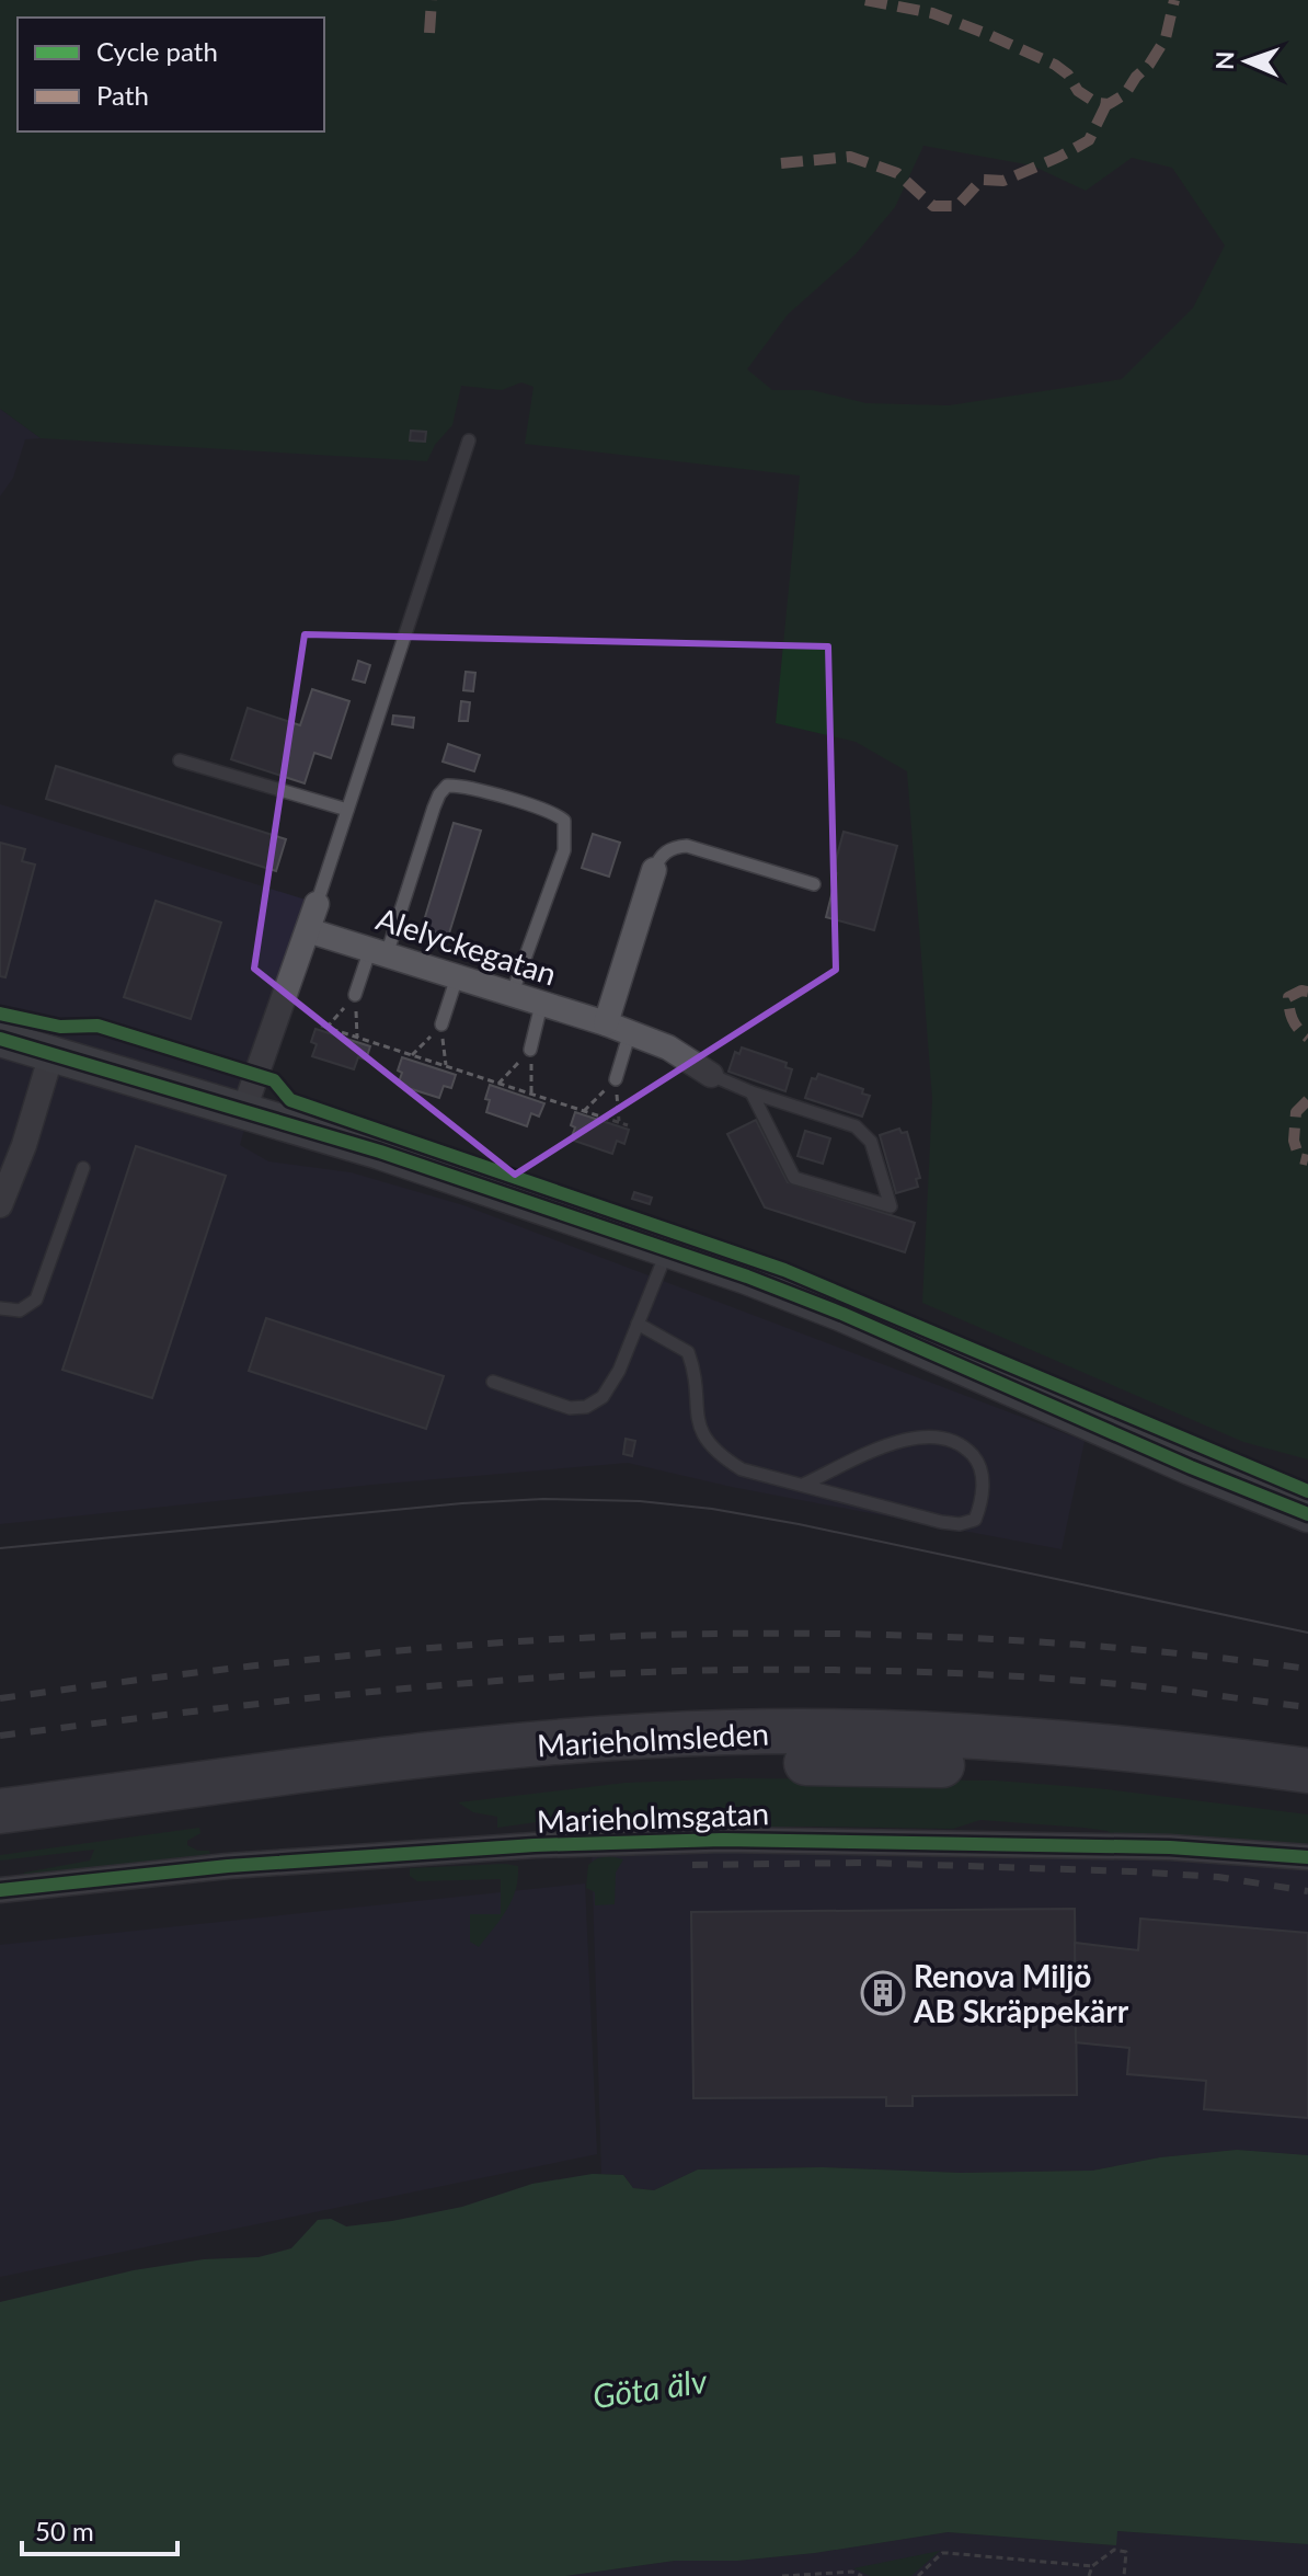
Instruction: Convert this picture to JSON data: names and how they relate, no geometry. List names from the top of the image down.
{
  "streets": {
    "highway": ["Marieholmsleden"],
    "street": ["Alelyckegatan", "Marieholmsgatan"]
  },
  "water": ["Göta älv"],
  "places": {
    "building": ["Renova Miljö AB Skräppekärr"]
  },
  "legend": ["Cycle path", "Path"],
  "scale_bar": "50 m",
  "north": "left"
}
